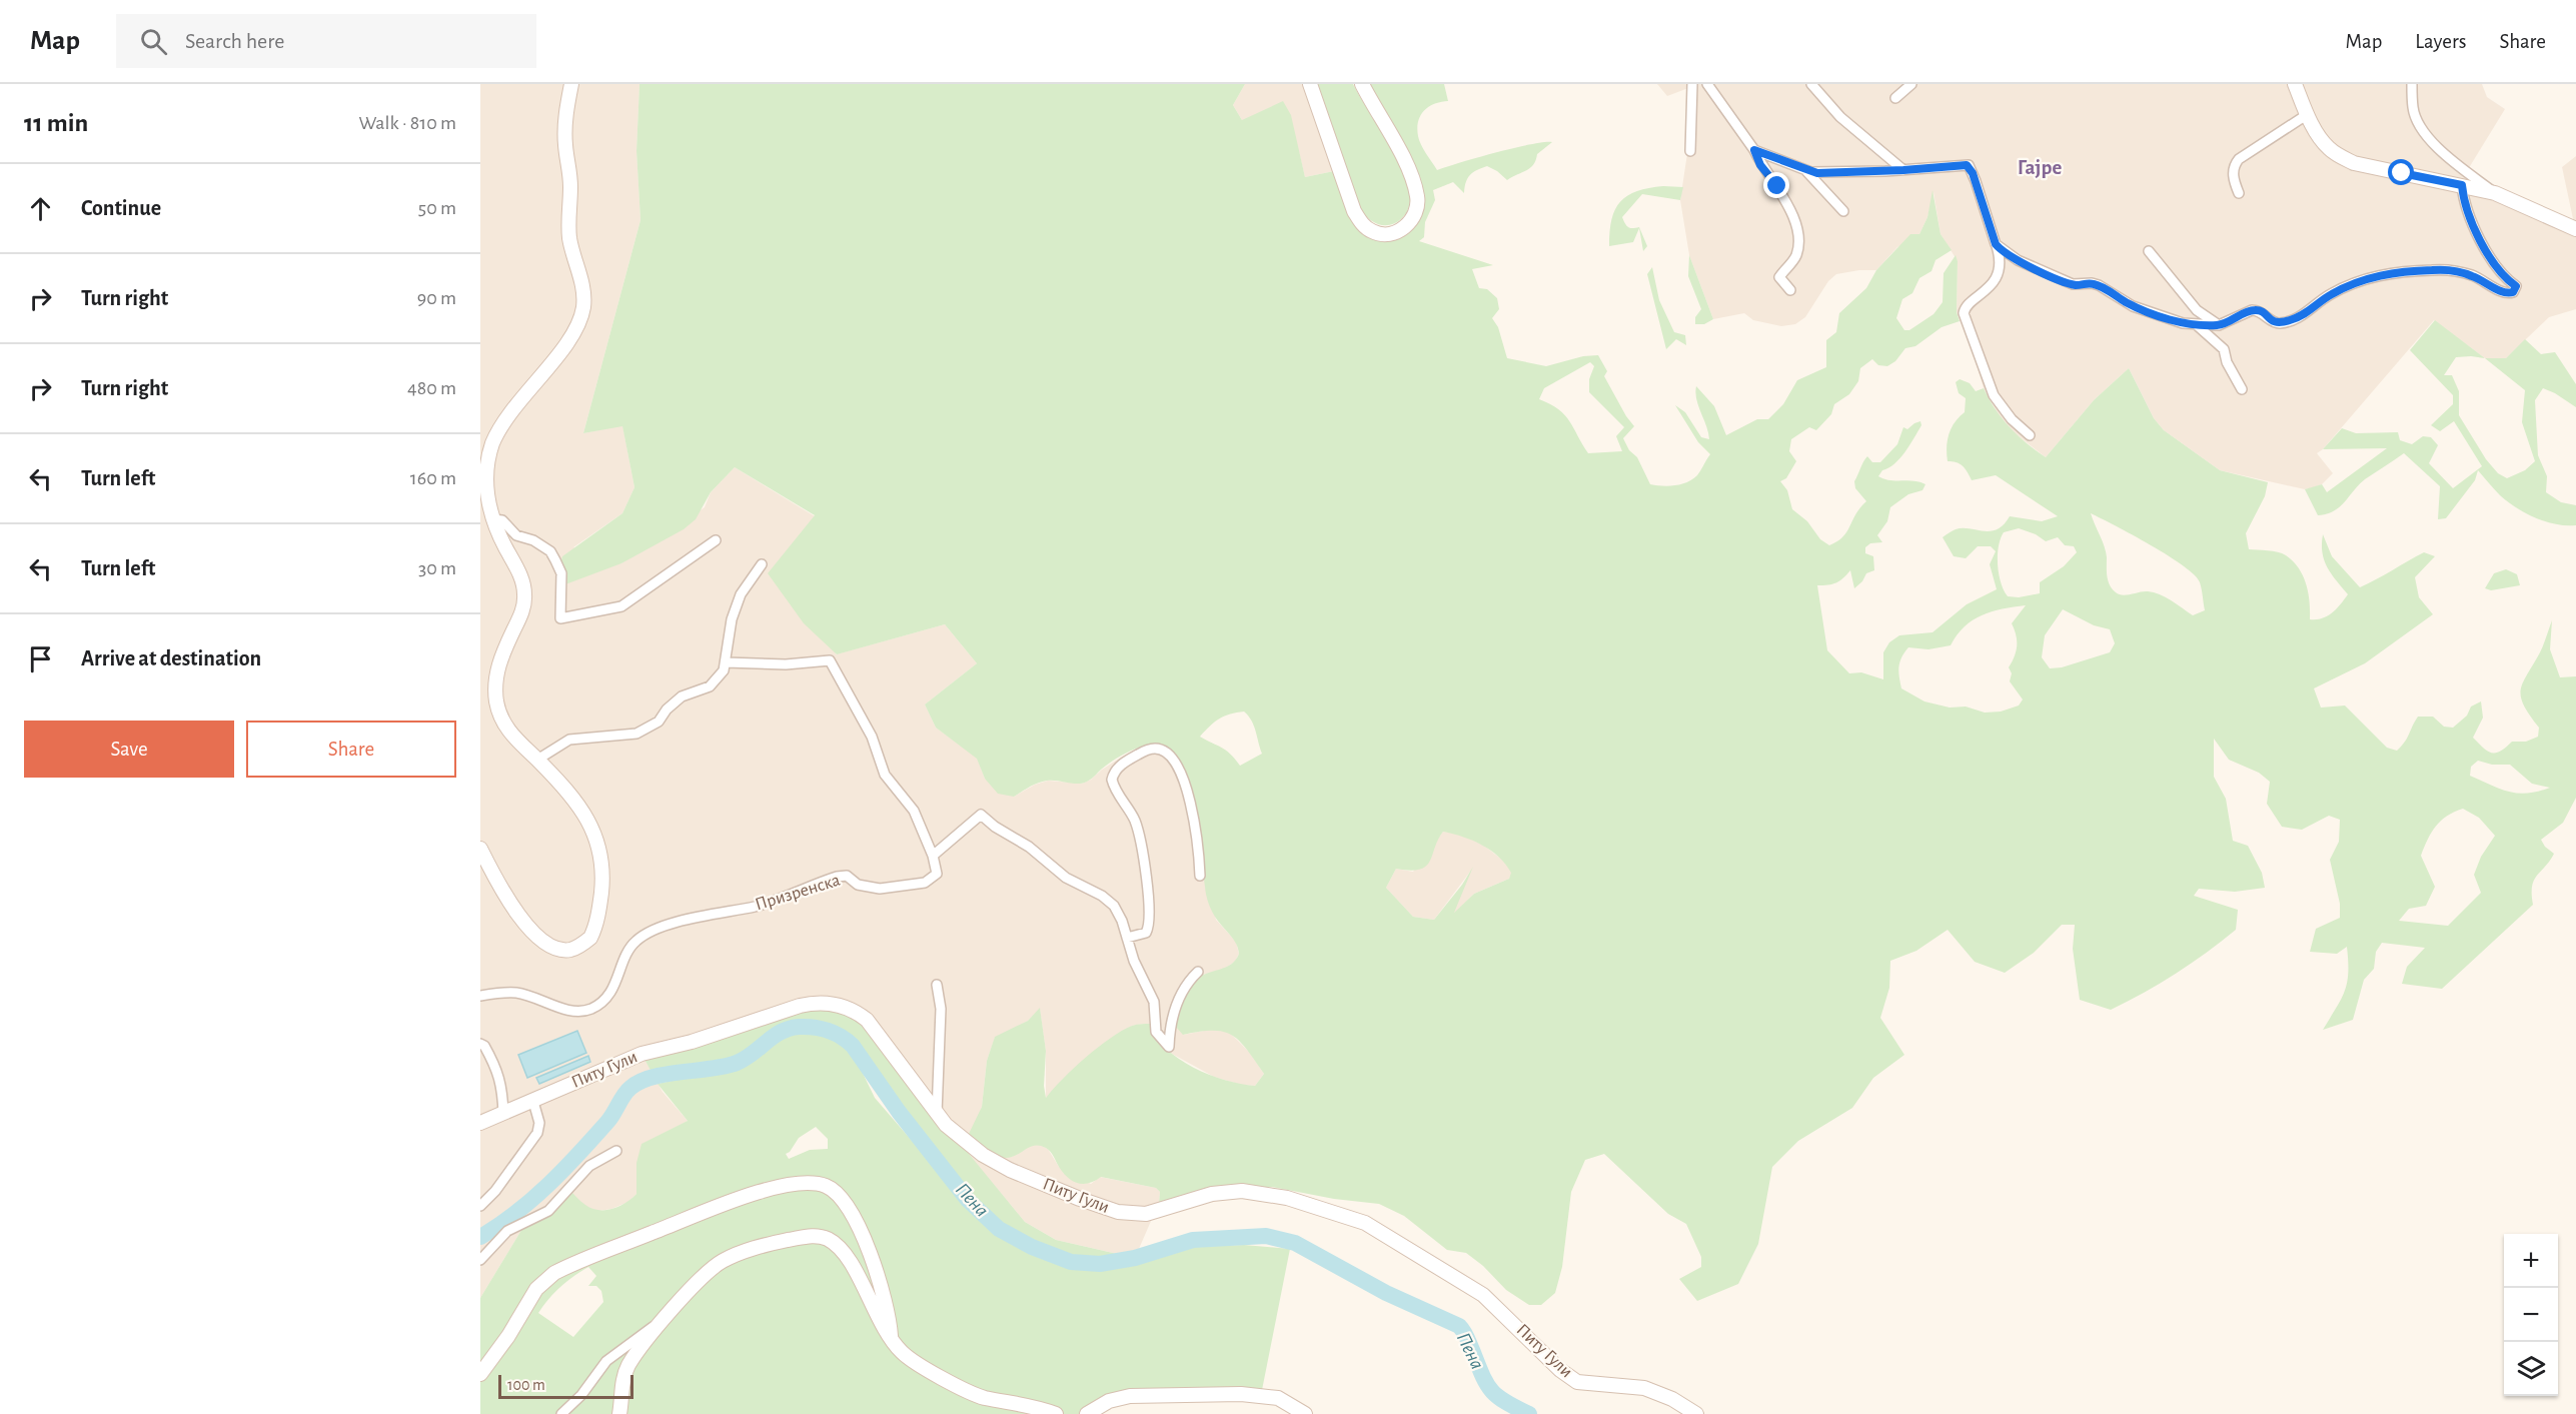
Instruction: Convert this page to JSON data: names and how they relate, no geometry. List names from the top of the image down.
{
  "streets": {
    "street": ["Призренска", "Питу Гули"]
  },
  "districts": ["Гајре"],
  "water": ["Пена"],
  "scale_bar": "100 m",
  "page": {
    "header": "Map",
    "search": "Search here",
    "nav": ["Map", "Layers", "Share"],
    "heading": ["11 min", "Walk · 810 m"],
    "list": [
      ["Continue", "50 m"],
      ["Turn right", "90 m"],
      ["Turn right", "480 m"],
      ["Turn left", "160 m"],
      ["Turn left", "30 m"],
      "Arrive at destination"
    ],
    "buttons": ["Save", "Share"],
    "map_buttons": ["+", "−"],
    "scale": "100 m"
  }
}
